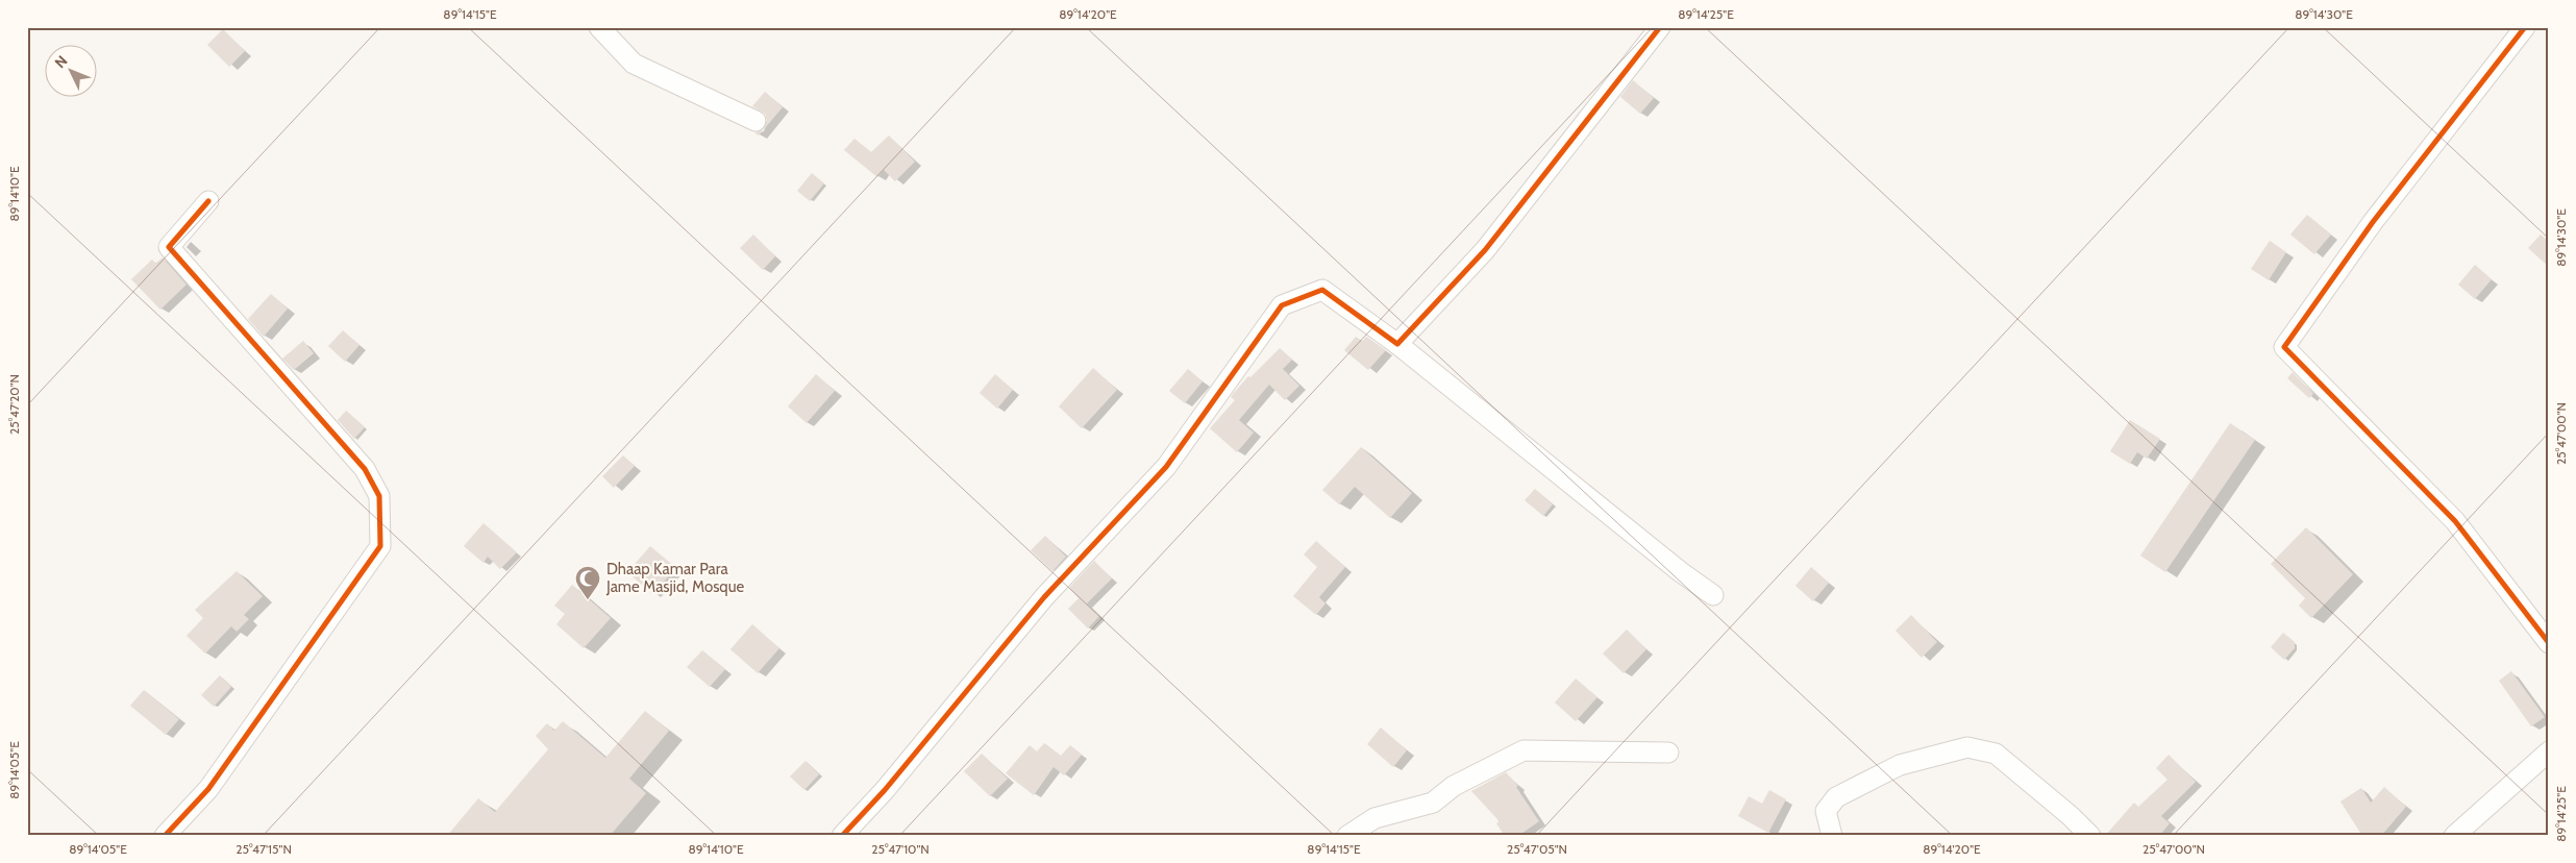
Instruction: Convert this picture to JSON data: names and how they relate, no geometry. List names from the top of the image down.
{
  "places": {
    "mosque": ["Dhaap Kamar Para Jame Masjid, Mosque"]
  },
  "north": "top left",
  "coordinates": [
    "89°14'15\"E",
    "89°14'20\"E",
    "89°14'25\"E",
    "89°14'30\"E",
    "89°14'10\"E",
    "25°47'20\"N",
    "25°47'00\"N",
    "89°14'05\"E",
    "25°47'15\"N",
    "25°47'10\"N",
    "25°47'05\"N"
  ]
}
